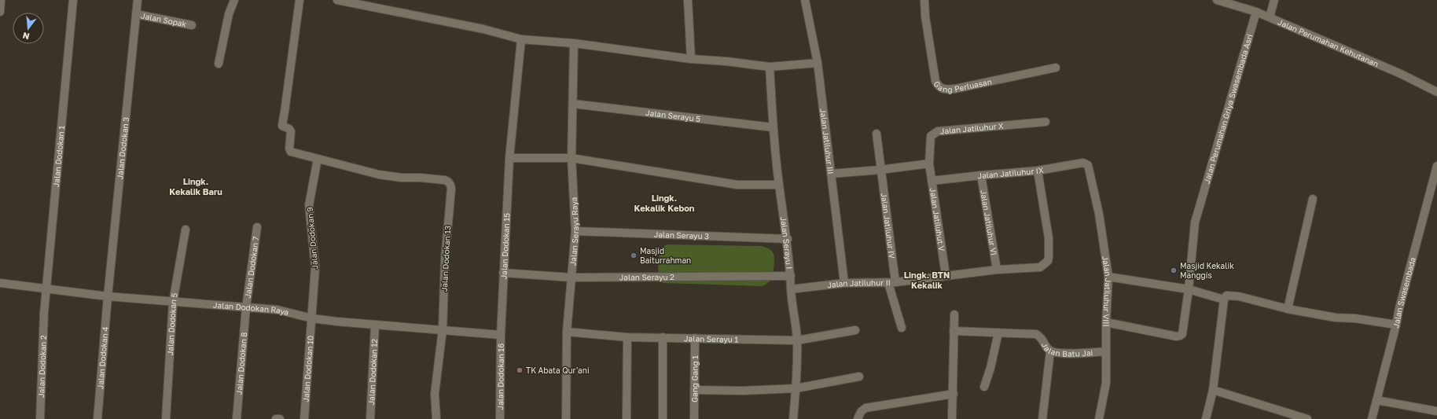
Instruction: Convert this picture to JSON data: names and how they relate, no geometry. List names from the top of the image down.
{
  "streets": {
    "street": [
      "Jalan Sopak",
      "Jalan Perumahan Kehutanan",
      "Gang Perluasan",
      "Jalan Perumahan Griya Swasembada Asri",
      "Jalan Serayu 5",
      "Jalan Jatiluhur X",
      "Jalan Jatiluhur III",
      "Jalan Dodokan 3",
      "Jalan Dodokan 1",
      "Jalan Jatiluhur IX",
      "Jalan Jatiluhut V",
      "Jalan Jatiluhur VI",
      "Jalan Jatiluhur IV",
      "Jalan Serayu Raya",
      "Jalan Serayu 3",
      "Jalan Dodokan 9",
      "Jalan Serayu I",
      "Jalan Dodokan 15",
      "Jalan Dodokan 13",
      "Jalan Dodokan 7",
      "Jalan Serayu 2",
      "Jalan Jatiluhur II",
      "Jalan Jatiluhur VIII",
      "Jalan Swasembada",
      "Jalan Dodokan Raya",
      "Jalan Dodokan 5",
      "Jalan Serayu 1",
      "Jalan Batu Jai",
      "Jalan Dodokan 4",
      "Jalan Dodokan 8",
      "Jalan Dodokan 2",
      "Jalan Dodokan 10",
      "Jalan Dodokan 12",
      "Jalan Dodokan 16",
      "Gang Gang 1"
    ]
  },
  "crossings": [
    ["Jalan Sopak", "Jalan Dodokan 3"],
    ["Jalan Perumahan Kehutanan", "Jalan Perumahan Griya Swasembada Asri"],
    ["Jalan Perumahan Griya Swasembada Asri", "Jalan Jatiluhur VIII"],
    ["Jalan Serayu 5", "Jalan Serayu Raya"],
    ["Jalan Serayu 5", "Jalan Serayu I"],
    ["Jalan Jatiluhur X", "Jalan Jatiluhut V"],
    ["Jalan Jatiluhur III", "Jalan Jatiluhur II"],
    ["Jalan Dodokan 3", "Jalan Dodokan Raya"],
    ["Jalan Dodokan 3", "Jalan Dodokan 4"],
    ["Jalan Dodokan 1", "Jalan Dodokan Raya"],
    ["Jalan Dodokan 1", "Jalan Dodokan 2"],
    ["Jalan Jatiluhur IX", "Jalan Jatiluhut V"],
    ["Jalan Jatiluhur IX", "Jalan Jatiluhur VI"],
    ["Jalan Jatiluhur IX", "Jalan Jatiluhur II"],
    ["Jalan Jatiluhur IX", "Jalan Jatiluhur VIII"],
    ["Jalan Jatiluhut V", "Jalan Jatiluhur II"],
    ["Jalan Jatiluhur VI", "Jalan Jatiluhur II"],
    ["Jalan Jatiluhur IV", "Jalan Jatiluhur II"],
    ["Jalan Serayu Raya", "Jalan Serayu 3"],
    ["Jalan Serayu Raya", "Jalan Serayu 2"],
    ["Jalan Serayu Raya", "Jalan Serayu 1"],
    ["Jalan Serayu 3", "Jalan Serayu I"],
    ["Jalan Dodokan 9", "Jalan Dodokan 13"],
    ["Jalan Dodokan 9", "Jalan Dodokan Raya"],
    ["Jalan Dodokan 9", "Jalan Dodokan 10"],
    ["Jalan Serayu I", "Jalan Serayu 2"],
    ["Jalan Serayu I", "Jalan Jatiluhur II"],
    ["Jalan Serayu I", "Jalan Serayu 1"],
    ["Jalan Dodokan 15", "Jalan Serayu 2"],
    ["Jalan Dodokan 15", "Jalan Dodokan Raya"],
    ["Jalan Dodokan 15", "Jalan Dodokan 16"],
    ["Jalan Dodokan 13", "Jalan Dodokan Raya"],
    ["Jalan Dodokan 7", "Jalan Dodokan Raya"],
    ["Jalan Dodokan 7", "Jalan Dodokan 8"],
    ["Jalan Jatiluhur VIII", "Jalan Batu Jai"],
    ["Jalan Dodokan Raya", "Jalan Dodokan 5"],
    ["Jalan Dodokan Raya", "Jalan Dodokan 4"],
    ["Jalan Dodokan Raya", "Jalan Dodokan 8"],
    ["Jalan Dodokan Raya", "Jalan Dodokan 10"],
    ["Jalan Dodokan Raya", "Jalan Dodokan 12"],
    ["Jalan Dodokan Raya", "Jalan Dodokan 16"],
    ["Jalan Serayu 1", "Gang Gang 1"]
  ],
  "districts": ["Lingk. Kekalik Baru", "Lingk. Kekalik Kebon", "Lingk. BTN Kekalik"],
  "places": ["Masjid Baiturrahman", "Masjid Kekalik Manggis", "TK Abata Qur'ani"],
  "north": "bottom"
}
